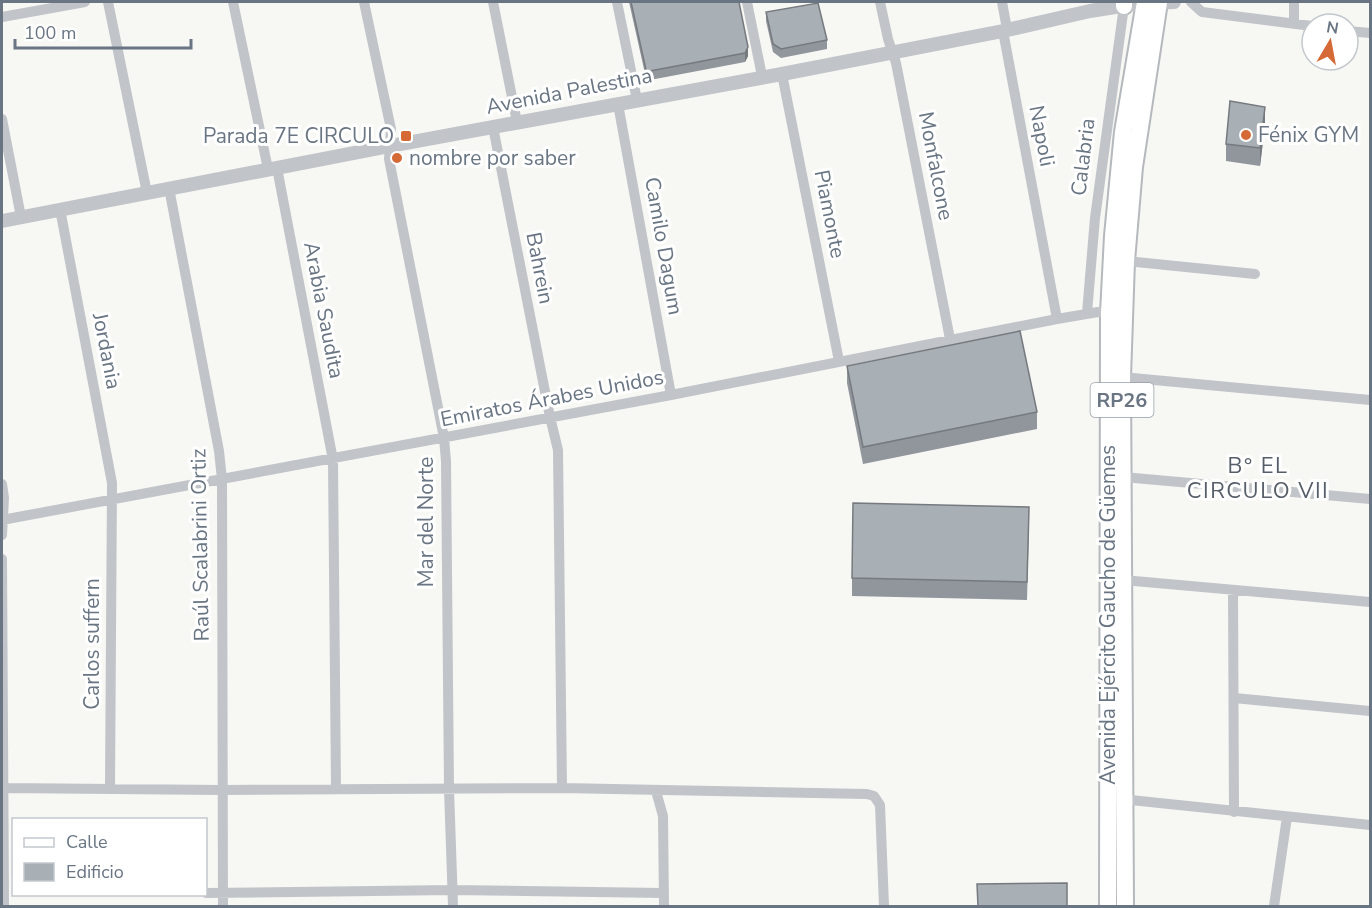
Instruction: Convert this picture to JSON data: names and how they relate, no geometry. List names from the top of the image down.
{
  "streets": {
    "main road": ["RP26", "Avenida Ejército Gaucho de Güemes"],
    "street": [
      "Avenida Palestina",
      "Napoli",
      "Calabria",
      "Monfalcone",
      "Piamonte",
      "Camilo Dagum",
      "Bahrein",
      "Arabia Saudita",
      "Jordania",
      "Emiratos Árabes Unidos",
      "Mar del Norte",
      "Raúl Scalabrini Ortiz",
      "Carlos suffern"
    ]
  },
  "crossings": [
    ["Avenida Palestina", "Napoli"],
    ["Avenida Palestina", "Calabria"],
    ["Avenida Palestina", "Monfalcone"],
    ["Avenida Palestina", "Piamonte"],
    ["Avenida Palestina", "Camilo Dagum"],
    ["Avenida Palestina", "Bahrein"],
    ["Avenida Palestina", "Arabia Saudita"],
    ["Avenida Palestina", "Jordania"],
    ["Avenida Palestina", "Mar del Norte"],
    ["Avenida Palestina", "Raúl Scalabrini Ortiz"],
    ["Avenida Palestina", "Avenida Ejército Gaucho de Güemes"],
    ["Napoli", "Emiratos Árabes Unidos"],
    ["Calabria", "Emiratos Árabes Unidos"],
    ["Monfalcone", "Emiratos Árabes Unidos"],
    ["Piamonte", "Emiratos Árabes Unidos"],
    ["Camilo Dagum", "Emiratos Árabes Unidos"],
    ["Bahrein", "Emiratos Árabes Unidos"],
    ["Arabia Saudita", "Emiratos Árabes Unidos"],
    ["Jordania", "Emiratos Árabes Unidos"],
    ["Jordania", "Carlos suffern"],
    ["Emiratos Árabes Unidos", "Mar del Norte"],
    ["Emiratos Árabes Unidos", "Raúl Scalabrini Ortiz"],
    ["Emiratos Árabes Unidos", "Avenida Ejército Gaucho de Güemes"],
    ["Emiratos Árabes Unidos", "Carlos suffern"]
  ],
  "districts": ["B° EL CIRCULO VII"],
  "places": {
    "other": ["Fénix GYM", "nombre por saber"],
    "transit": ["Parada 7E CIRCULO"]
  },
  "legend": ["Calle", "Edificio"],
  "scale_bar": "100 m",
  "north": "top"
}
